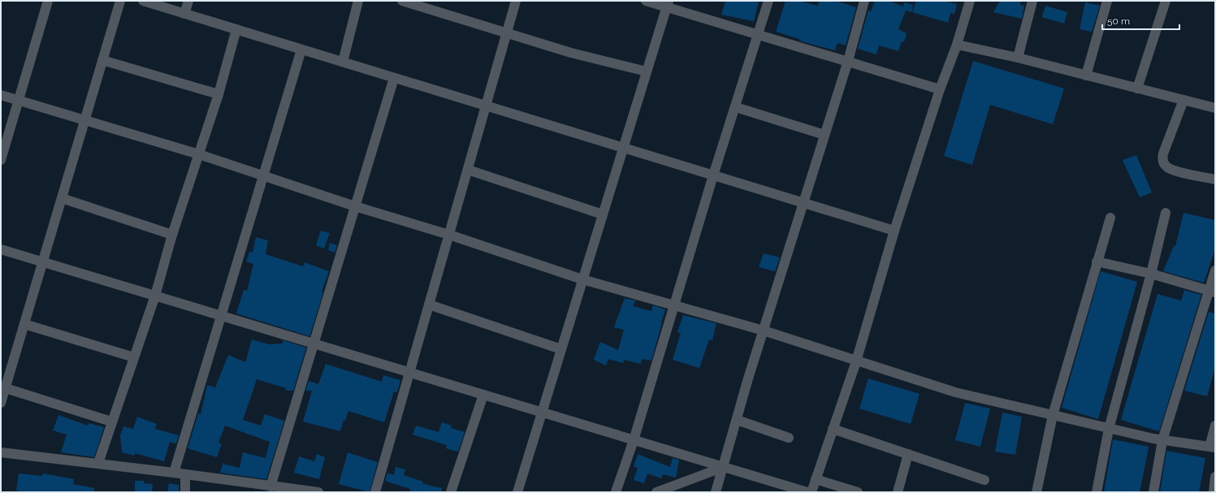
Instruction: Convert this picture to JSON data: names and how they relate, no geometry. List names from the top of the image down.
{
  "scale_bar": "50 m"
}
